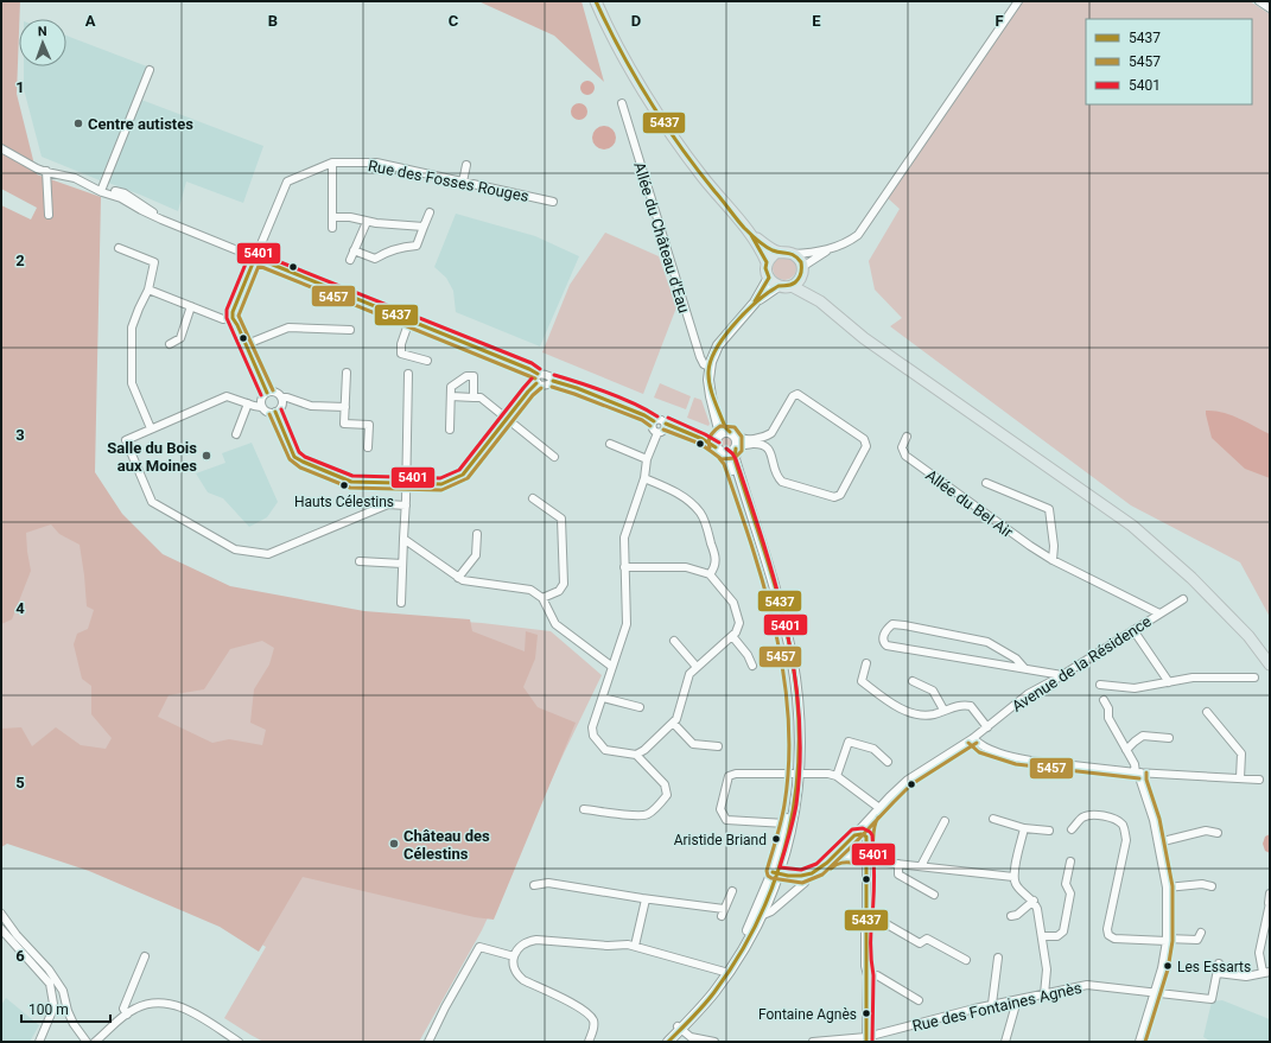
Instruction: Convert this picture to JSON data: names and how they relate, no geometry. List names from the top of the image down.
{
  "streets": {
    "street": [
      "Rue des Fosses Rouges",
      "Allée du Château d'Eau",
      "Allée du Bel Air",
      "Avenue de la Résidence",
      "Rue des Fontaines Agnès"
    ]
  },
  "places": [
    "Centre autistes",
    "Salle du Bois aux Moines",
    "Hauts Célestins",
    "Aristide Briand",
    "Château des Célestins",
    "Les Essarts",
    "Fontaine Agnès"
  ],
  "lines": ["transit line 5437", "transit line 5401", "transit line 5457"],
  "legend": ["5437", "5457", "5401"],
  "scale_bar": "100 m",
  "north": "top",
  "grid": {
    "columns": [
      "A",
      "B",
      "C",
      "D",
      "E",
      "F"
    ],
    "rows": [
      "1",
      "2",
      "3",
      "4",
      "5",
      "6"
    ]
  }
}
